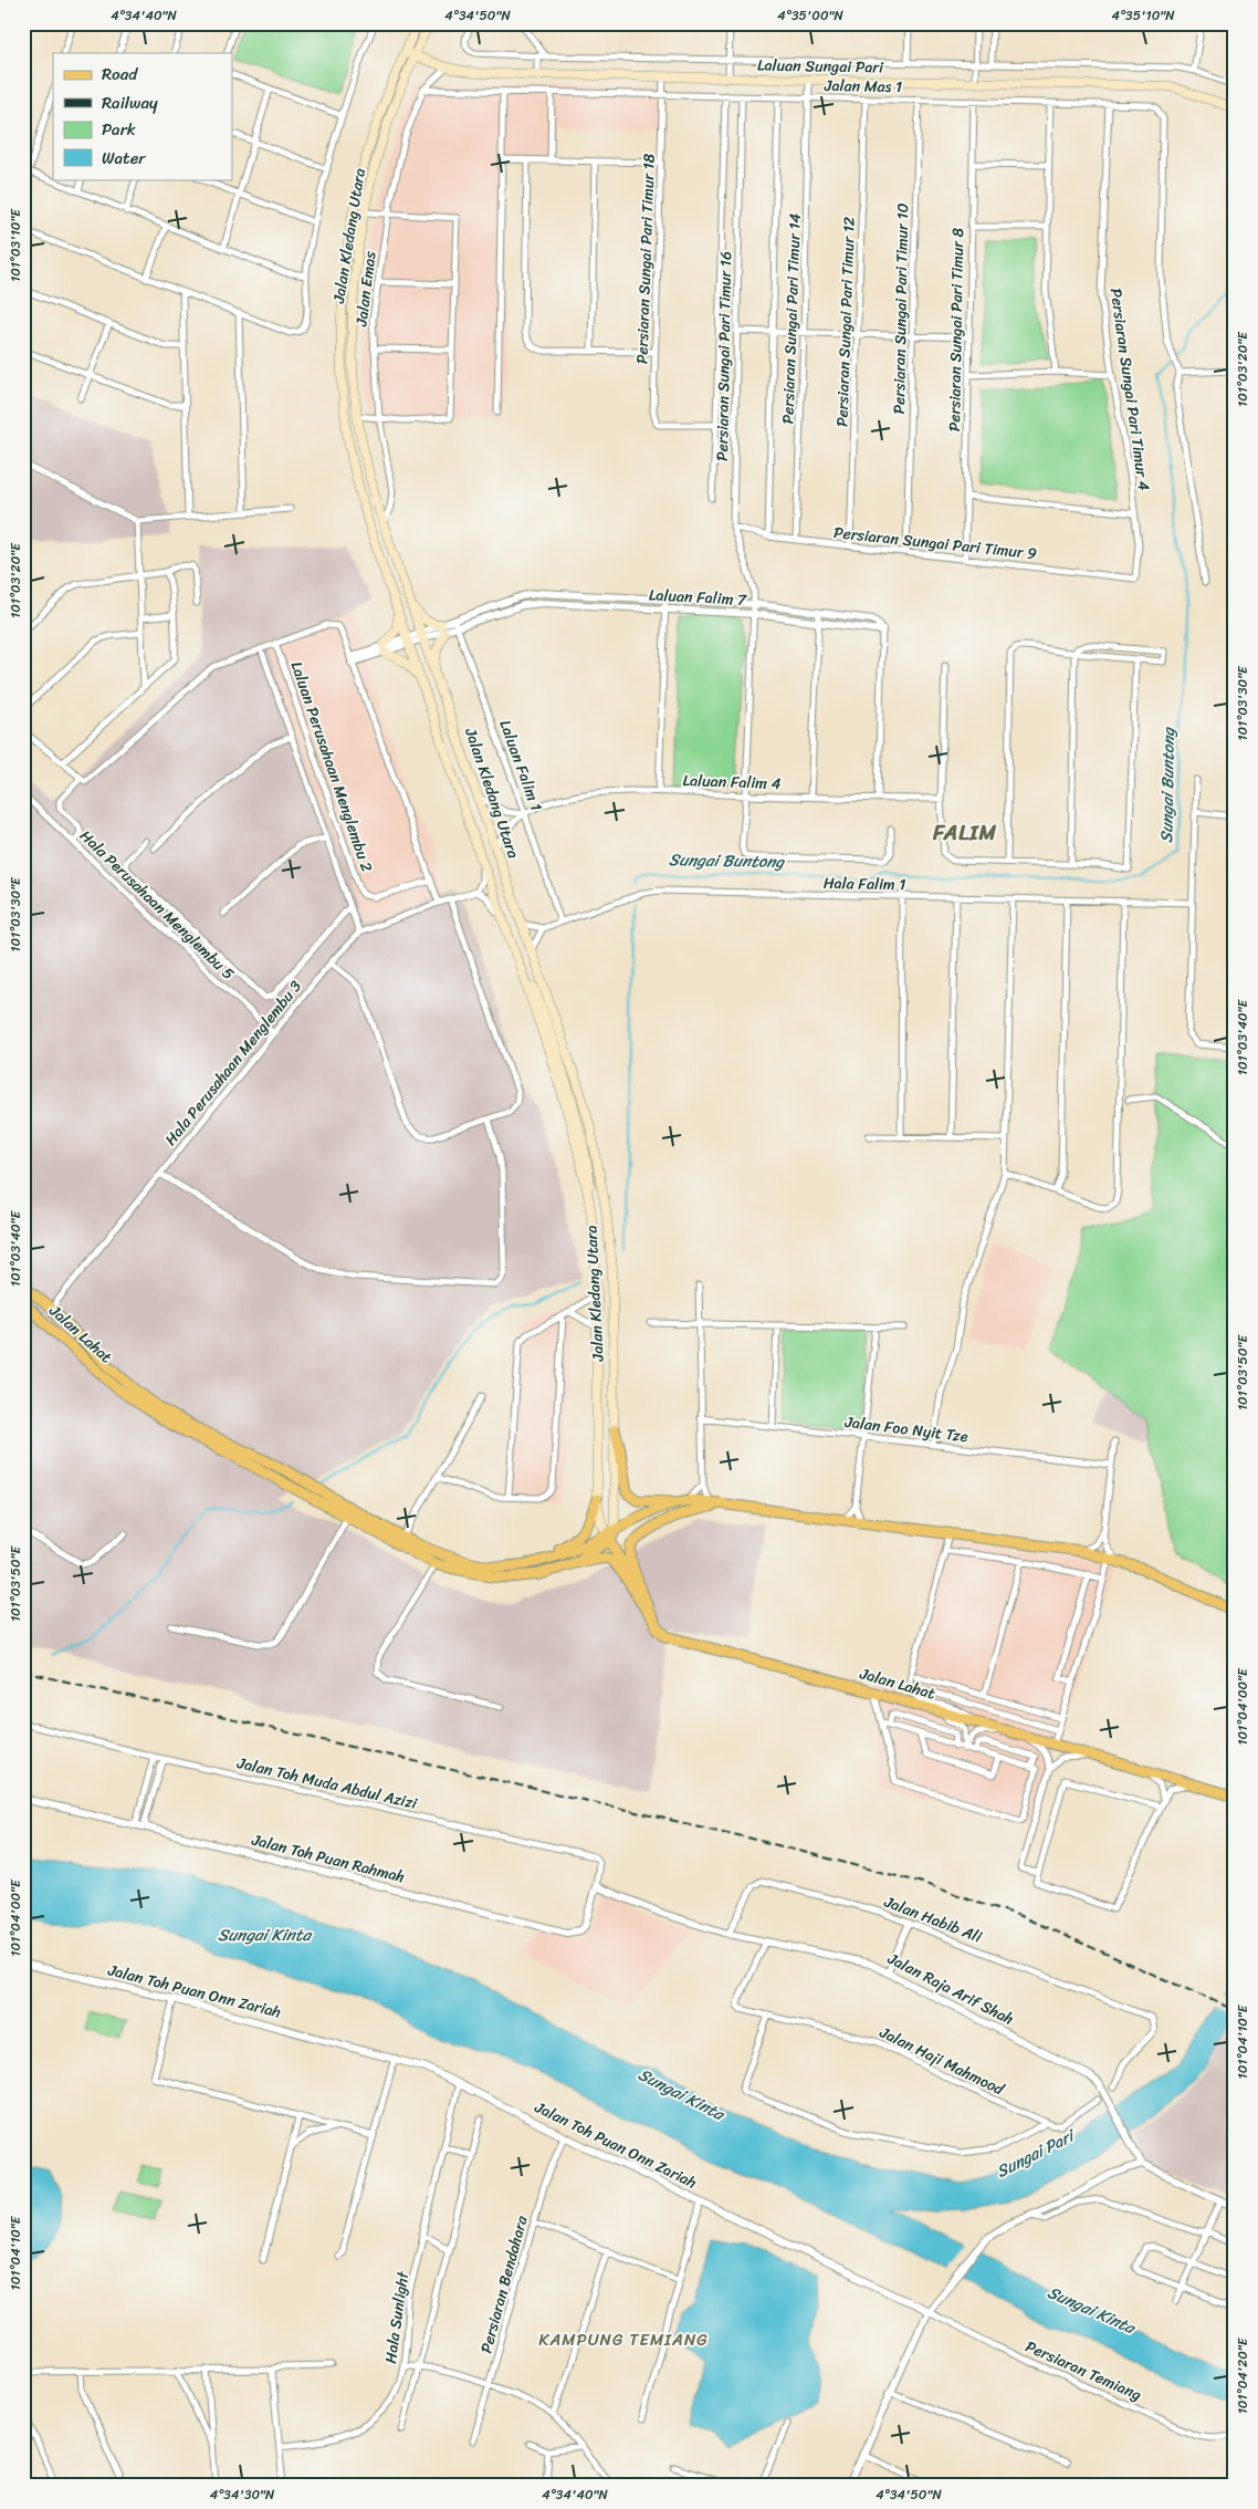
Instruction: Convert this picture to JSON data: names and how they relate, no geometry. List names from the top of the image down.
{
  "streets": {
    "main road": ["Laluan Sungai Pari", "Jalan Kledang Utara", "Jalan Lahat"],
    "street": [
      "Jalan Mas 1",
      "Persiaran Sungai Pari Timur 18",
      "Jalan Emas",
      "Persiaran Sungai Pari Timur 10",
      "Persiaran Sungai Pari Timur 14",
      "Persiaran Sungai Pari Timur 12",
      "Persiaran Sungai Pari Timur 8",
      "Persiaran Sungai Pari Timur 16",
      "Persiaran Sungai Pari Timur 4",
      "Persiaran Sungai Pari Timur 9",
      "Laluan Falim 7",
      "Laluan Falim 1",
      "Laluan Perusahaan Menglembu 2",
      "Laluan Falim 4",
      "Hala Falim 1",
      "Hala Perusahaan Menglembu 5",
      "Hala Perusahaan Menglembu 3",
      "Jalan Foo Nyit Tze",
      "Jalan Toh Muda Abdul Azizi",
      "Jalan Toh Puan Rahmah",
      "Jalan Habib Ali",
      "Jalan Raja Arif Shah",
      "Jalan Toh Puan Onn Zariah",
      "Jalan Haji Mahmood",
      "Persiaran Bendahara",
      "Hala Sunlight",
      "Persiaran Temiang"
    ]
  },
  "crossings": [
    ["Laluan Sungai Pari", "Jalan Kledang Utara"],
    ["Laluan Sungai Pari", "Persiaran Sungai Pari Timur 18"],
    ["Laluan Sungai Pari", "Jalan Emas"],
    ["Laluan Sungai Pari", "Persiaran Sungai Pari Timur 14"],
    ["Jalan Mas 1", "Persiaran Sungai Pari Timur 18"],
    ["Jalan Mas 1", "Jalan Emas"],
    ["Jalan Mas 1", "Persiaran Sungai Pari Timur 10"],
    ["Jalan Mas 1", "Persiaran Sungai Pari Timur 14"],
    ["Jalan Mas 1", "Persiaran Sungai Pari Timur 12"],
    ["Jalan Mas 1", "Persiaran Sungai Pari Timur 8"],
    ["Jalan Mas 1", "Persiaran Sungai Pari Timur 16"],
    ["Jalan Mas 1", "Persiaran Sungai Pari Timur 4"],
    ["Jalan Kledang Utara", "Jalan Emas"],
    ["Jalan Kledang Utara", "Laluan Falim 7"],
    ["Jalan Kledang Utara", "Laluan Falim 4"],
    ["Jalan Kledang Utara", "Jalan Lahat"],
    ["Persiaran Sungai Pari Timur 18", "Persiaran Sungai Pari Timur 16"],
    ["Persiaran Sungai Pari Timur 10", "Persiaran Sungai Pari Timur 9"],
    ["Persiaran Sungai Pari Timur 14", "Persiaran Sungai Pari Timur 9"],
    ["Persiaran Sungai Pari Timur 12", "Persiaran Sungai Pari Timur 9"],
    ["Persiaran Sungai Pari Timur 8", "Persiaran Sungai Pari Timur 9"],
    ["Persiaran Sungai Pari Timur 16", "Persiaran Sungai Pari Timur 9"],
    ["Persiaran Sungai Pari Timur 16", "Laluan Falim 7"],
    ["Persiaran Sungai Pari Timur 16", "Laluan Falim 4"],
    ["Persiaran Sungai Pari Timur 4", "Persiaran Sungai Pari Timur 9"],
    ["Laluan Falim 7", "Laluan Falim 1"],
    ["Laluan Falim 1", "Laluan Falim 4"],
    ["Laluan Falim 1", "Hala Falim 1"],
    ["Hala Perusahaan Menglembu 5", "Hala Perusahaan Menglembu 3"],
    ["Jalan Toh Muda Abdul Azizi", "Jalan Toh Puan Rahmah"],
    ["Jalan Toh Muda Abdul Azizi", "Jalan Raja Arif Shah"],
    ["Jalan Toh Puan Rahmah", "Jalan Raja Arif Shah"],
    ["Jalan Habib Ali", "Jalan Raja Arif Shah"],
    ["Jalan Raja Arif Shah", "Jalan Haji Mahmood"],
    ["Jalan Toh Puan Onn Zariah", "Persiaran Bendahara"],
    ["Jalan Toh Puan Onn Zariah", "Hala Sunlight"],
    ["Jalan Toh Puan Onn Zariah", "Persiaran Temiang"]
  ],
  "districts": ["FALIM", "KAMPUNG TEMIANG"],
  "water": ["Sungai Buntong", "Sungai Kinta", "Sungai Pari"],
  "legend": [
    "Road",
    "Railway",
    "Park",
    "Water"
  ],
  "coordinates": [
    "4°34'40\"N",
    "4°34'50\"N",
    "4°35'00\"N",
    "4°35'10\"N",
    "101°03'10\"E",
    "101°03'20\"E",
    "101°03'30\"E",
    "101°03'40\"E",
    "101°03'50\"E",
    "101°04'00\"E",
    "101°04'10\"E",
    "101°04'20\"E",
    "4°34'30\"N"
  ]
}
